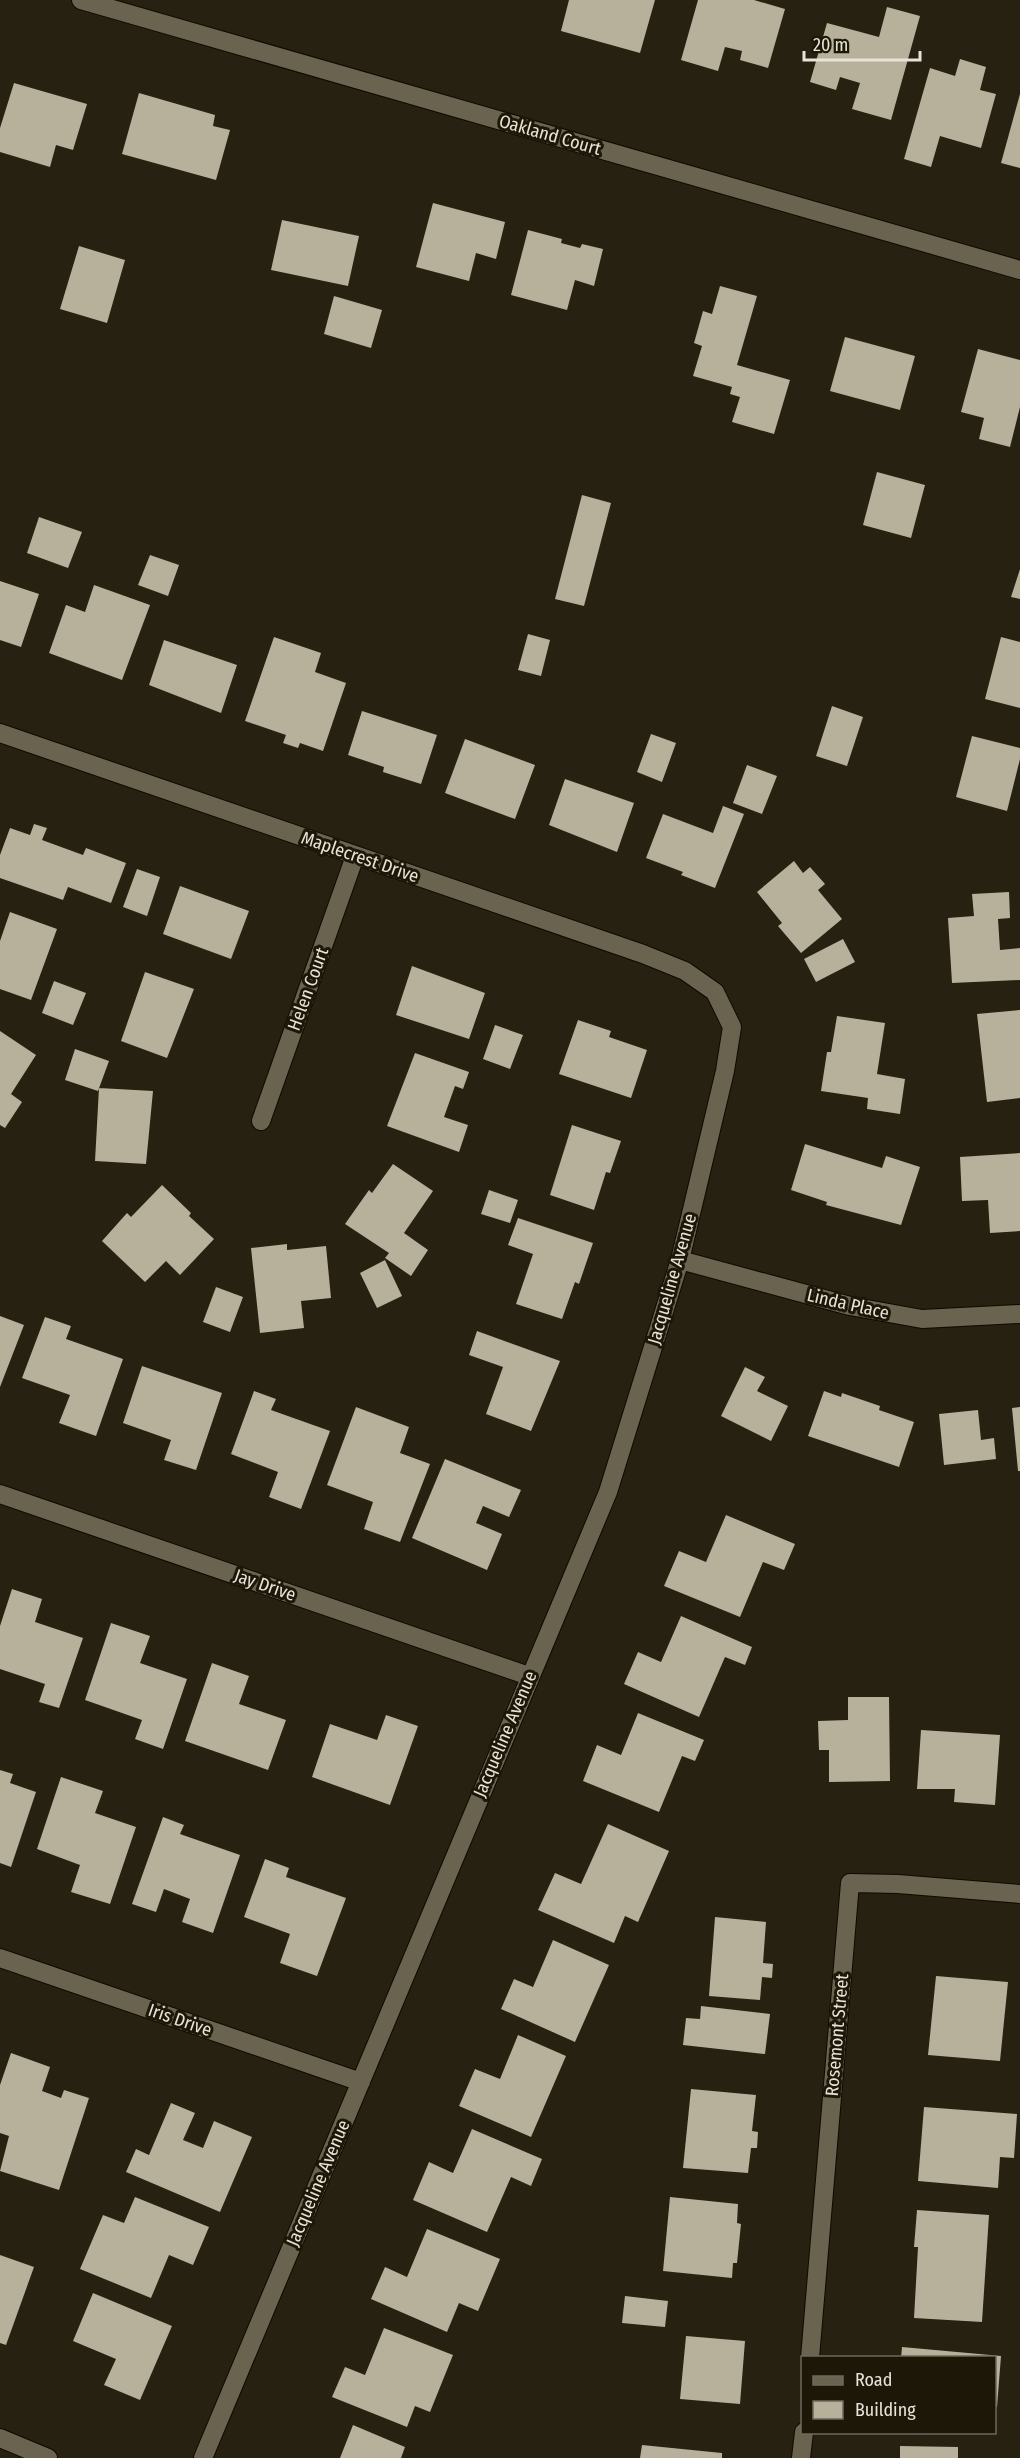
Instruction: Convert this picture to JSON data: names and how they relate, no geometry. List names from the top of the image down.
{
  "streets": {
    "street": [
      "Oakland Court",
      "Maplecrest Drive",
      "Helen Court",
      "Jacqueline Avenue",
      "Linda Place",
      "Jay Drive",
      "Iris Drive",
      "Rosemont Street"
    ]
  },
  "crossings": [
    ["Maplecrest Drive", "Helen Court"],
    ["Maplecrest Drive", "Jacqueline Avenue"],
    ["Jacqueline Avenue", "Linda Place"],
    ["Jacqueline Avenue", "Jay Drive"],
    ["Jacqueline Avenue", "Iris Drive"]
  ],
  "legend": ["Road", "Building"],
  "scale_bar": "20 m"
}
